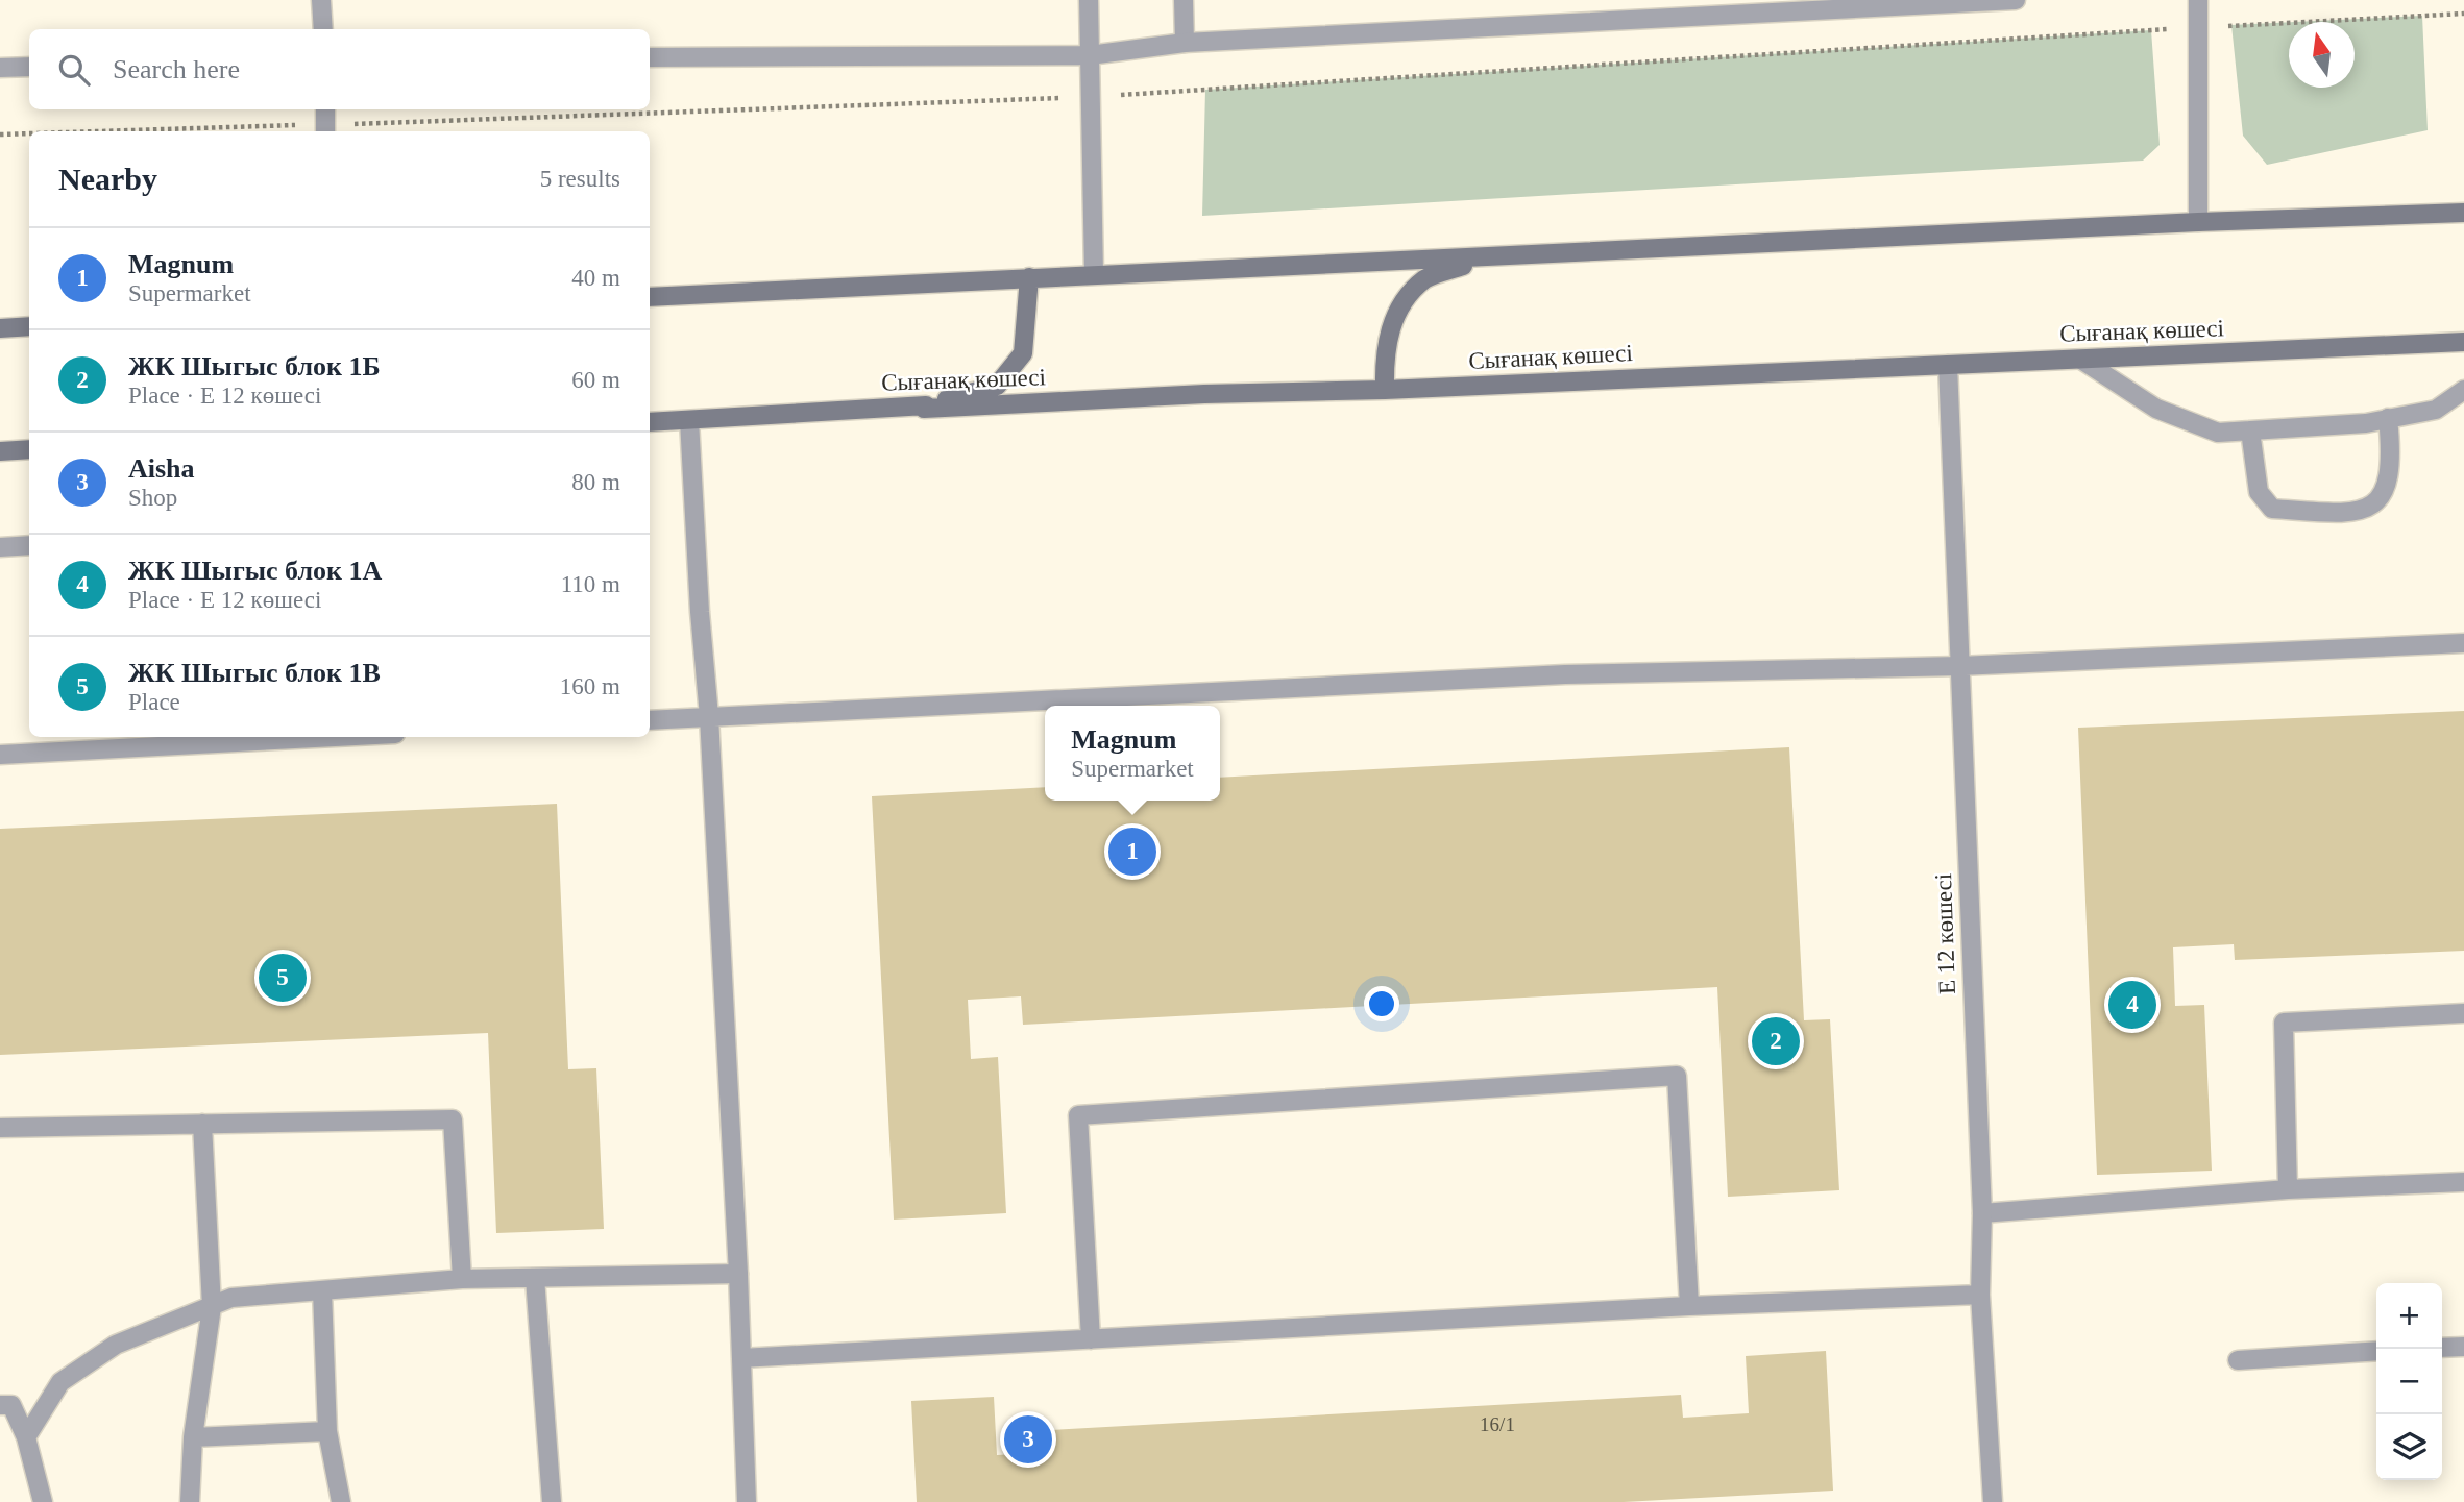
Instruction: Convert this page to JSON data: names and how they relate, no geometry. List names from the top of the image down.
{
  "streets": {
    "main road": ["Сығанақ көшесі"],
    "street": ["Е 12 көшесі"]
  },
  "crossings": [
    ["Сығанақ көшесі", "Е 12 көшесі"]
  ],
  "house_numbers": ["16/1"],
  "north": "top",
  "page": {
    "search": "Search here",
    "heading": ["Nearby", "5 results"],
    "list": [
      {
        "mark": "1",
        "name": "Magnum",
        "note": "Supermarket",
        "value": "40 m"
      },
      {
        "mark": "2",
        "name": "ЖК Шыгыс блок 1Б",
        "note": "Place · Е 12 көшесі",
        "value": "60 m"
      },
      {
        "mark": "3",
        "name": "Aisha",
        "note": "Shop",
        "value": "80 m"
      },
      {
        "mark": "4",
        "name": "ЖК Шыгыс блок 1А",
        "note": "Place · Е 12 көшесі",
        "value": "110 m"
      },
      {
        "mark": "5",
        "name": "ЖК Шыгыс блок 1В",
        "note": "Place",
        "value": "160 m"
      }
    ],
    "popup": ["Magnum", "Supermarket"],
    "pins": [
      "1",
      "5",
      "4",
      "2",
      "3"
    ],
    "map_buttons": ["+", "−"]
  }
}
